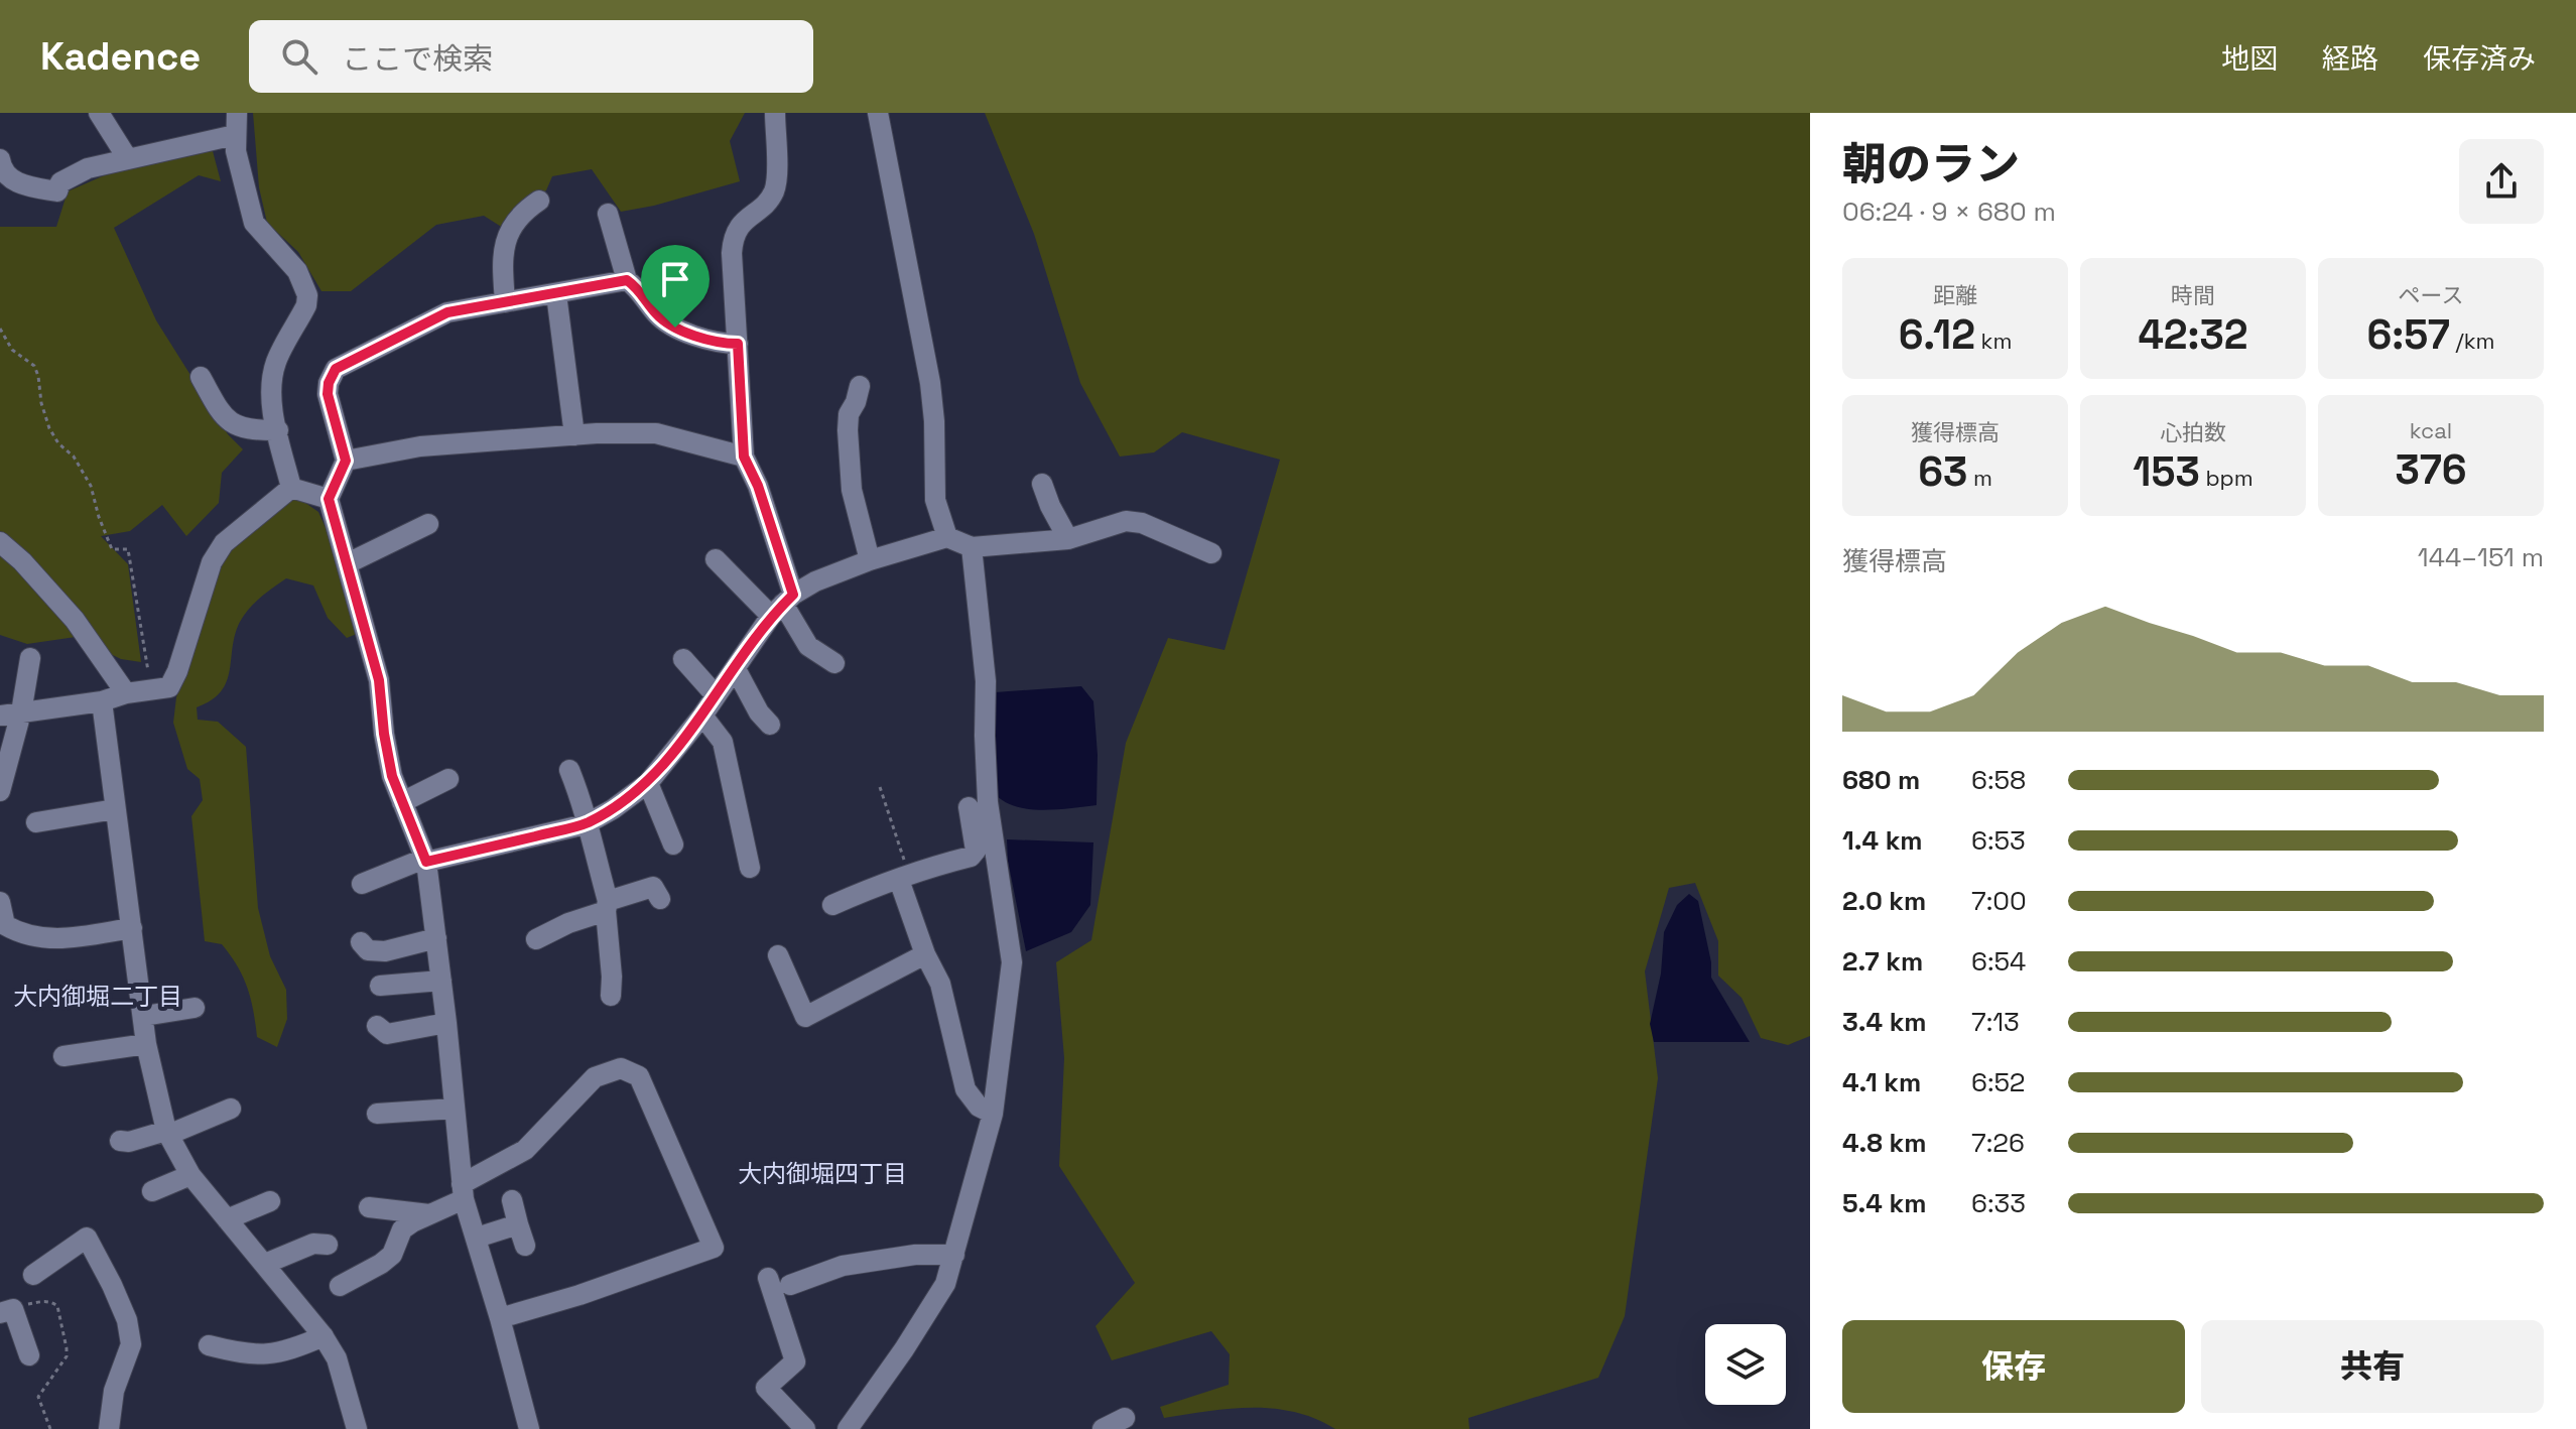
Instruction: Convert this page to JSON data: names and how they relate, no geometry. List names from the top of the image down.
{
  "districts": ["大内御堀二丁目", "大内御堀四丁目"],
  "page": {
    "header": "Kadence",
    "search": "ここで検索",
    "nav": ["地図", "経路", "保存済み"],
    "heading": ["朝のラン", "06:24 · 9 × 680 m"],
    "stats": [
      ["距離", "6.12 km"],
      ["時間", "42:32"],
      ["ペース", "6:57 /km"],
      ["獲得標高", "63 m"],
      ["心拍数", "153 bpm"],
      ["kcal", "376"]
    ],
    "chart": ["獲得標高", "144–151 m"],
    "list": [
      {
        "name": "680 m",
        "note": "6:58"
      },
      {
        "name": "1.4 km",
        "note": "6:53"
      },
      {
        "name": "2.0 km",
        "note": "7:00"
      },
      {
        "name": "2.7 km",
        "note": "6:54"
      },
      {
        "name": "3.4 km",
        "note": "7:13"
      },
      {
        "name": "4.1 km",
        "note": "6:52"
      },
      {
        "name": "4.8 km",
        "note": "7:26"
      },
      {
        "name": "5.4 km",
        "note": "6:33"
      }
    ],
    "buttons": ["保存", "共有"]
  }
}
